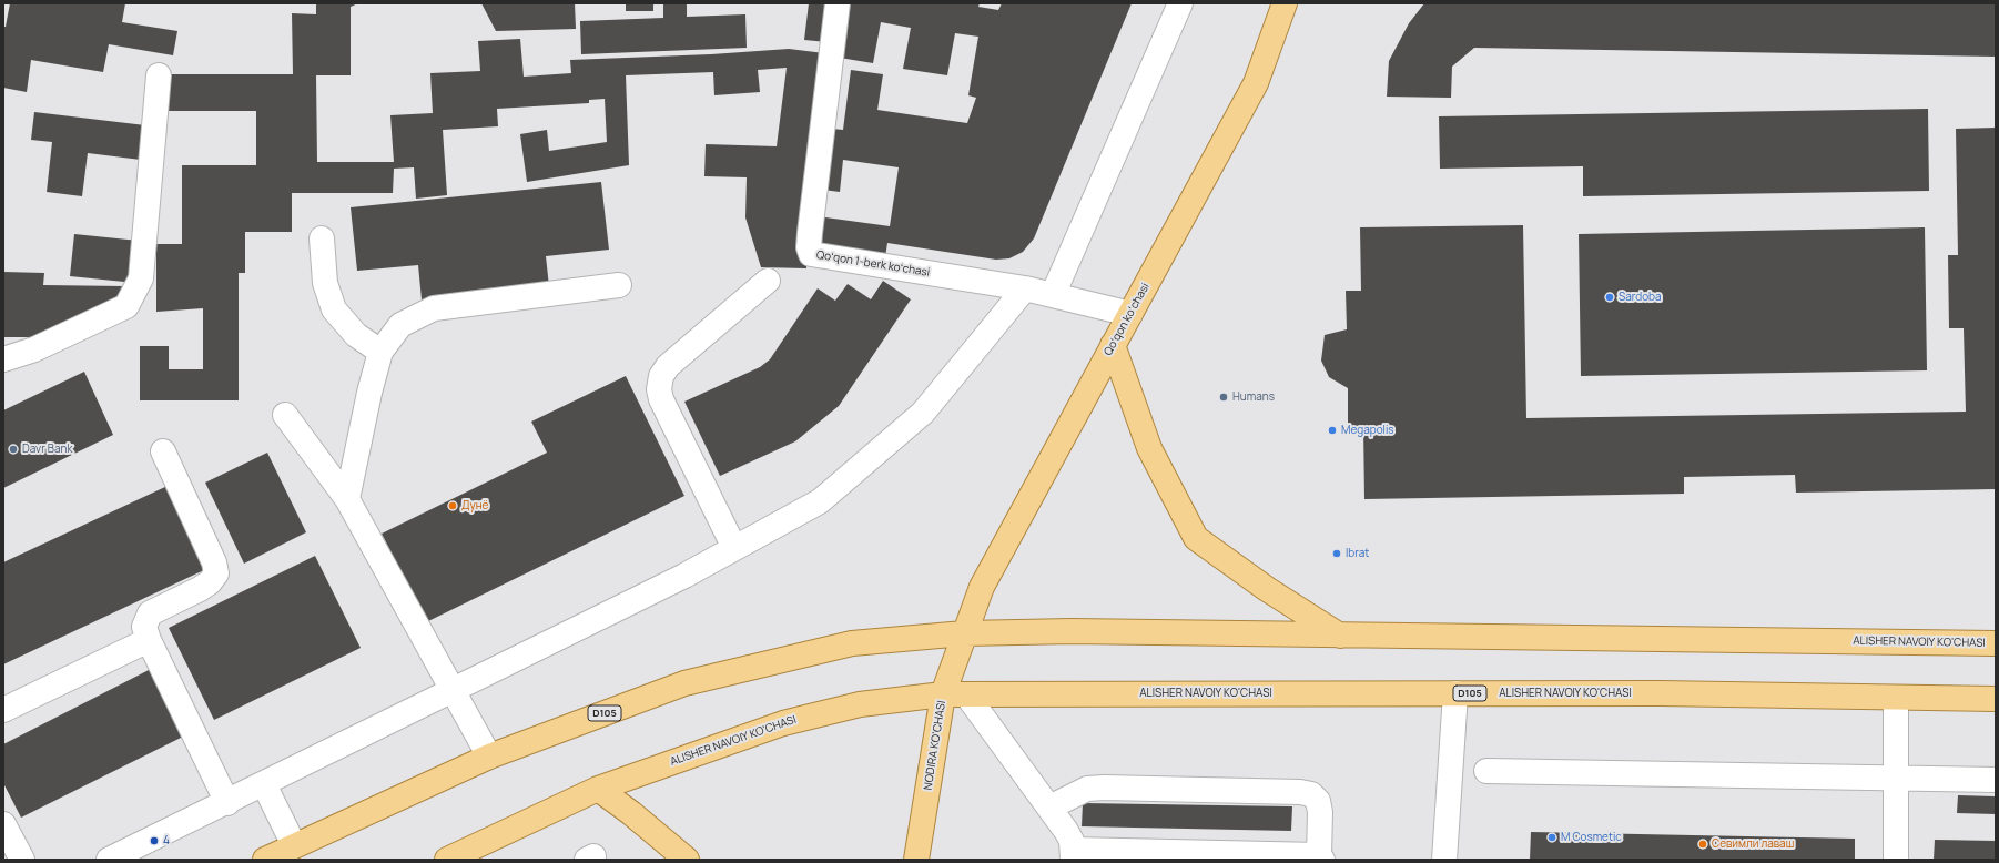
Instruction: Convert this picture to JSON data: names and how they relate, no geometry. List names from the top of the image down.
{
  "streets": {
    "main road": [
      "Qoʻqon koʻchasi",
      "ALISHER NAVOIY KO'CHASI",
      "D105",
      "NODIRA KO'CHASI"
    ],
    "street": ["Qoʻqon 1-berk koʻchasi"]
  },
  "crossings": [
    ["Qoʻqon 1-berk koʻchasi", "Qoʻqon koʻchasi"],
    ["Qoʻqon koʻchasi", "ALISHER NAVOIY KO'CHASI"],
    ["Qoʻqon koʻchasi", "D105"],
    ["Qoʻqon koʻchasi", "NODIRA KO'CHASI"],
    ["ALISHER NAVOIY KO'CHASI", "D105"],
    ["ALISHER NAVOIY KO'CHASI", "NODIRA KO'CHASI"],
    ["D105", "NODIRA KO'CHASI"]
  ],
  "places": [
    "Sardoba",
    "Humans",
    "Megapolis",
    "Davr Bank",
    "Дунё",
    "Ibrat",
    "M Cosmetic",
    "4",
    "Севимли лаваш"
  ]
}
